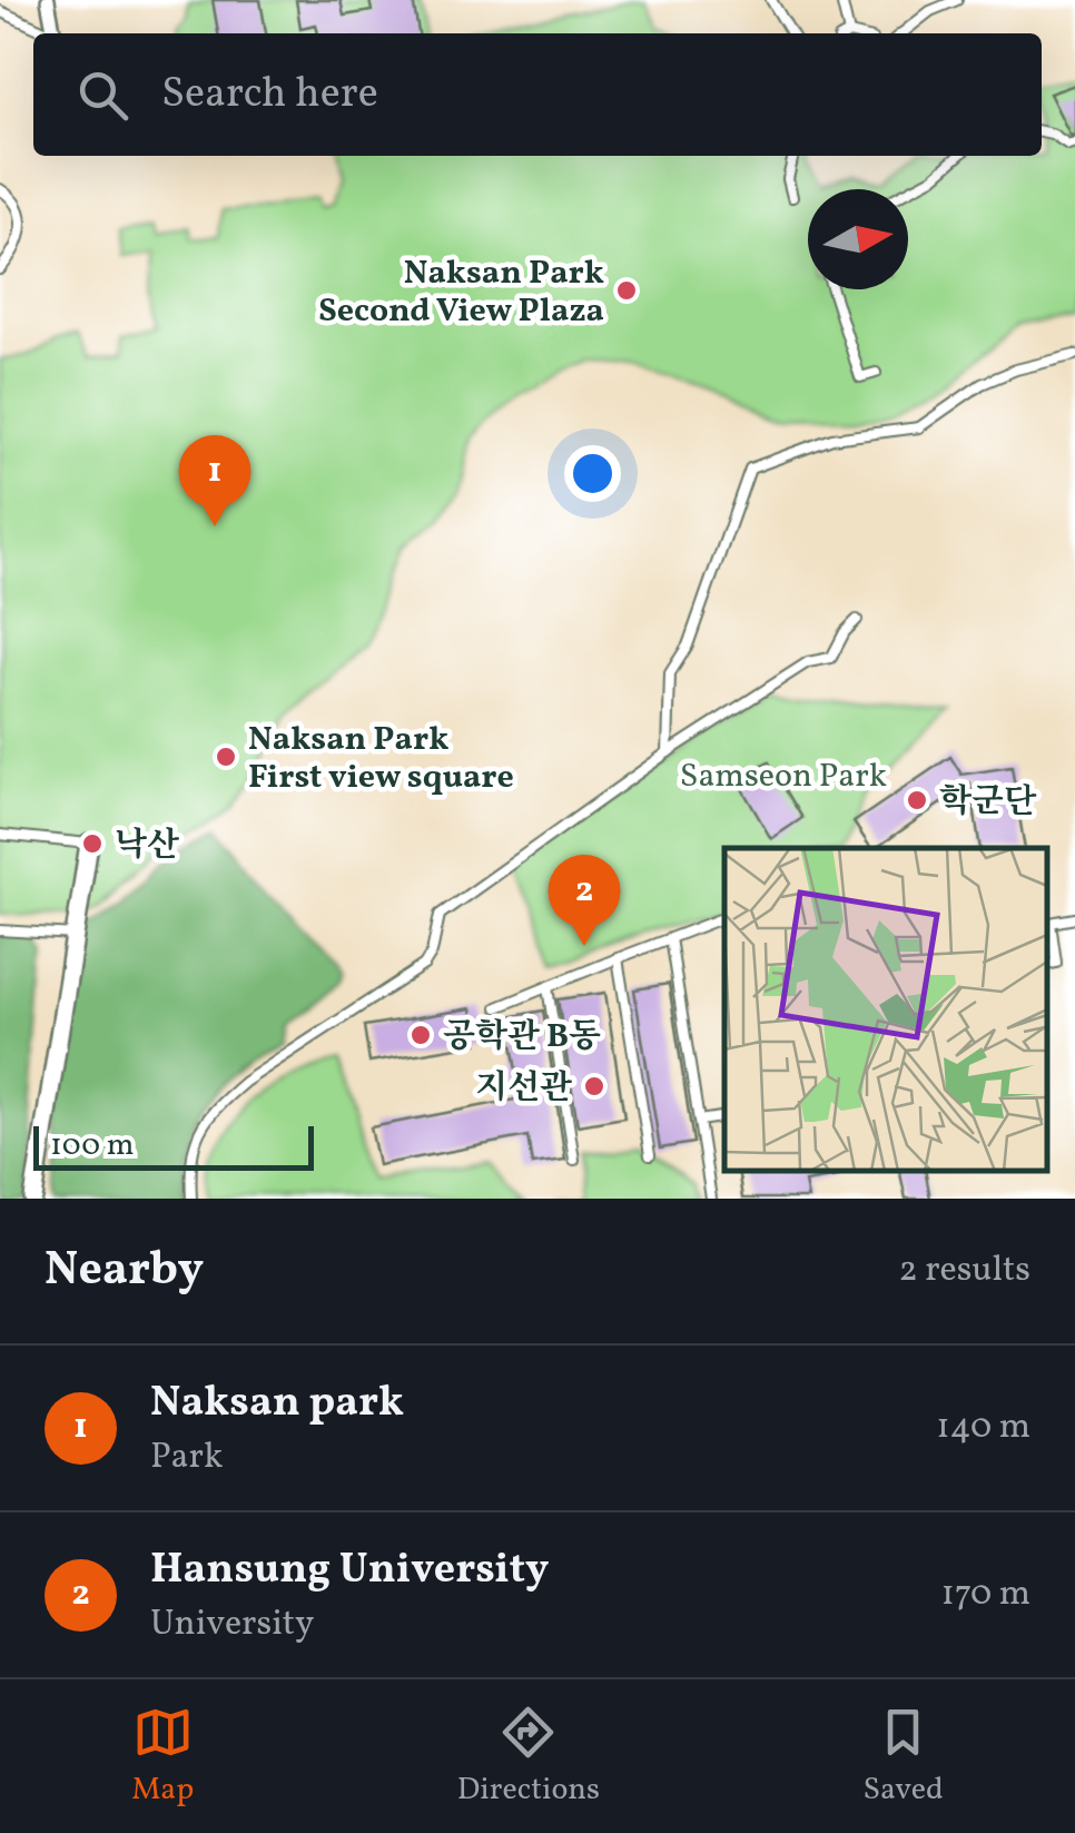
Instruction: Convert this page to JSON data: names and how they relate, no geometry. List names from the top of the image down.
{
  "parks": ["Samseon Park"],
  "places": [
    "Naksan Park Second View Plaza",
    "Naksan Park First view square",
    "학군단",
    "낙산",
    "공학관 B동",
    "지선관"
  ],
  "scale_bar": "100 m",
  "north": "right",
  "page": {
    "search": "Search here",
    "pins": ["1", "2"],
    "scale": "100 m",
    "heading": ["Nearby", "2 results"],
    "list": [
      {
        "mark": "1",
        "name": "Naksan park",
        "note": "Park",
        "value": "140 m"
      },
      {
        "mark": "2",
        "name": "Hansung University",
        "note": "University",
        "value": "170 m"
      }
    ],
    "nav": ["Map", "Directions", "Saved"]
  }
}
